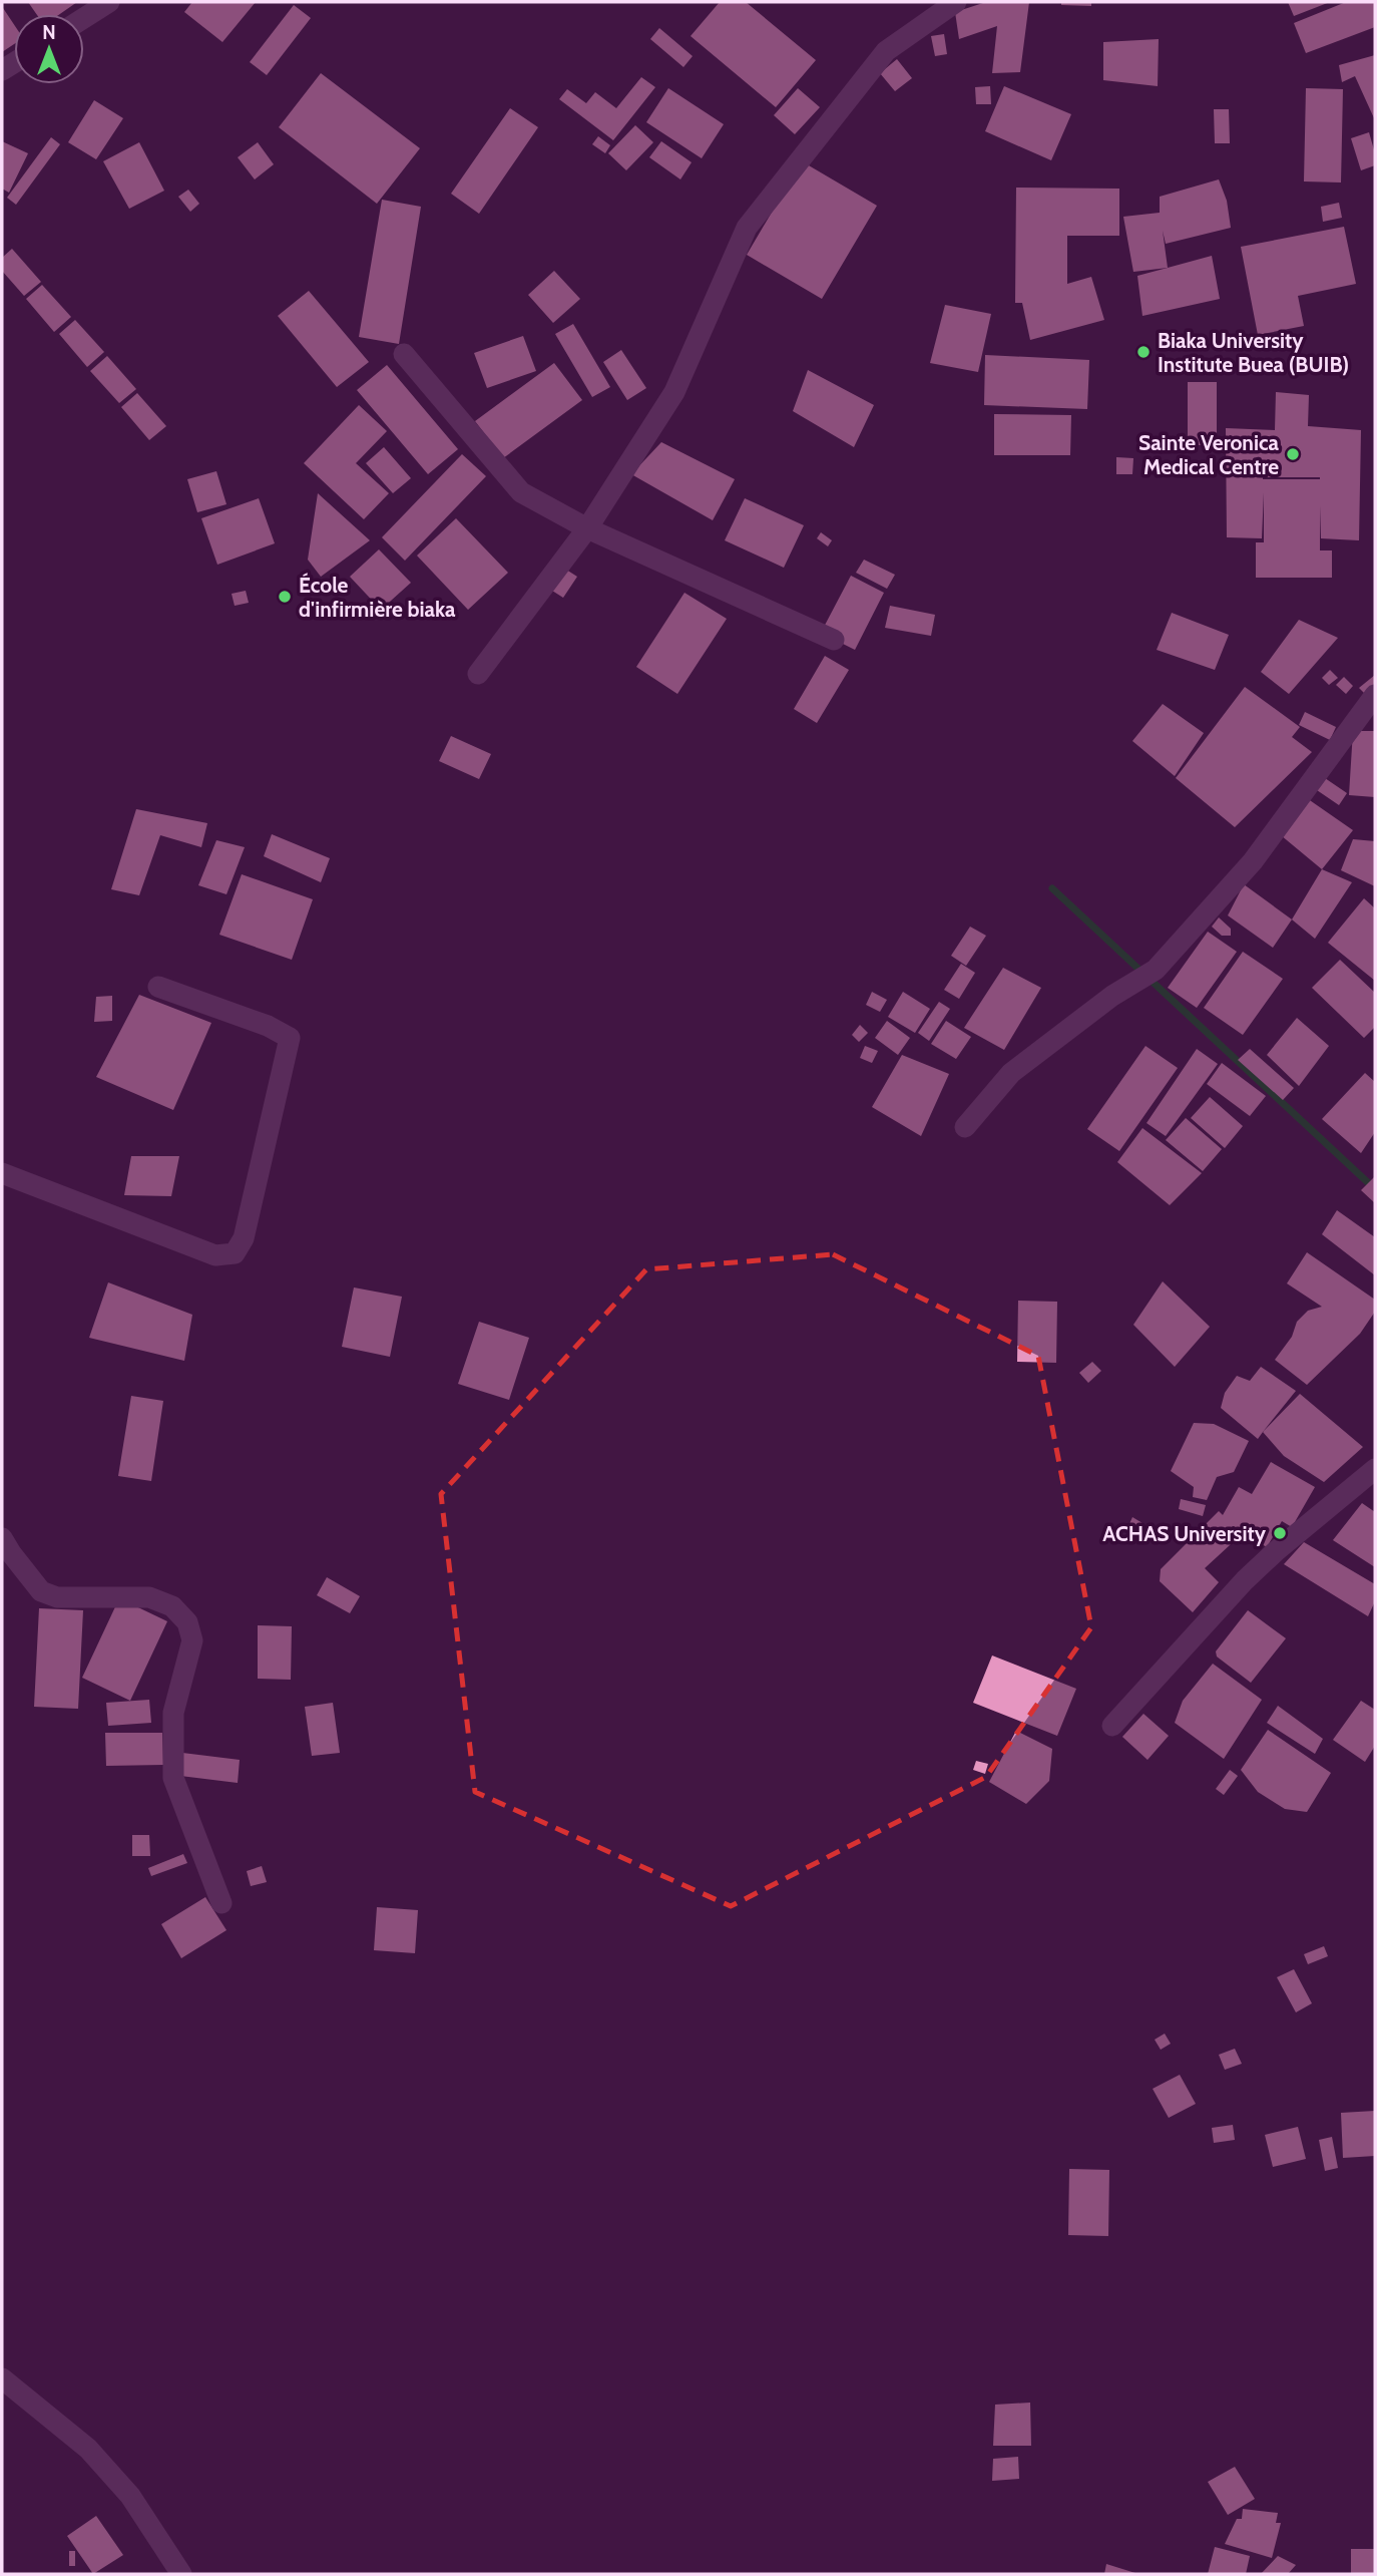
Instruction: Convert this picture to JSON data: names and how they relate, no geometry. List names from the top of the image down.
{
  "places": [
    "Biaka University Institute Buea (BUIB)",
    "Sainte Veronica Medical Centre",
    "École d'infirmière biaka",
    "ACHAS University"
  ],
  "north": "top"
}
